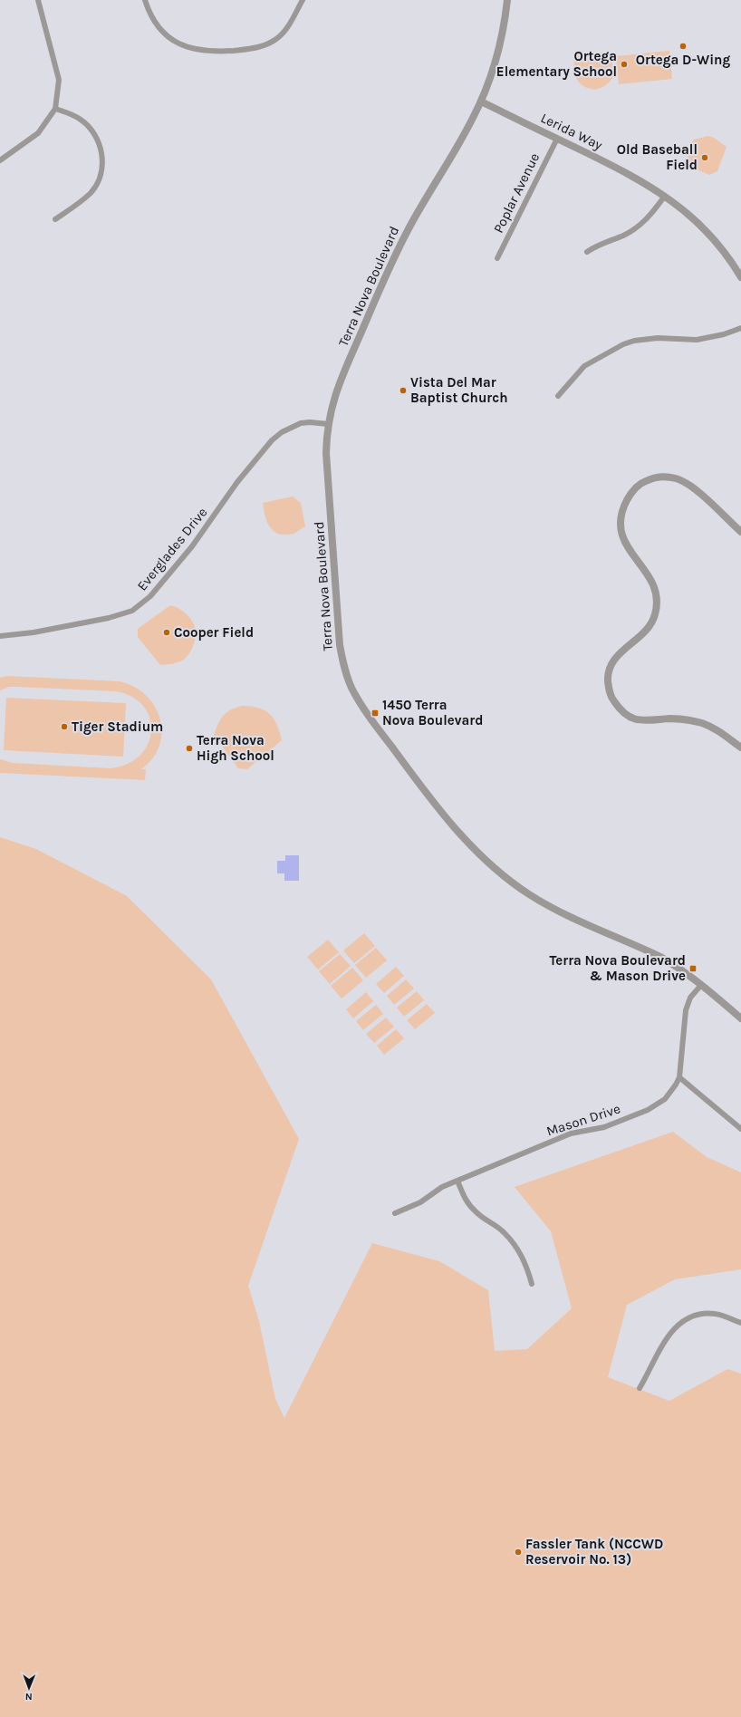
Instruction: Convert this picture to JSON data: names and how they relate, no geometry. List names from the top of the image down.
{
  "streets": {
    "street": [
      "Lerida Way",
      "Poplar Avenue",
      "Terra Nova Boulevard",
      "Everglades Drive",
      "Mason Drive"
    ]
  },
  "crossings": [
    ["Lerida Way", "Poplar Avenue"],
    ["Lerida Way", "Terra Nova Boulevard"],
    ["Terra Nova Boulevard", "Everglades Drive"],
    ["Terra Nova Boulevard", "Mason Drive"]
  ],
  "places": {
    "other": [
      "Ortega D-Wing",
      "Ortega Elementary School",
      "Old Baseball Field",
      "Vista Del Mar Baptist Church",
      "Cooper Field",
      "Tiger Stadium",
      "Terra Nova High School",
      "Fassler Tank (NCCWD Reservoir No. 13)"
    ],
    "transit": ["1450 Terra Nova Boulevard", "Terra Nova Boulevard & Mason Drive"]
  },
  "north": "bottom"
}
